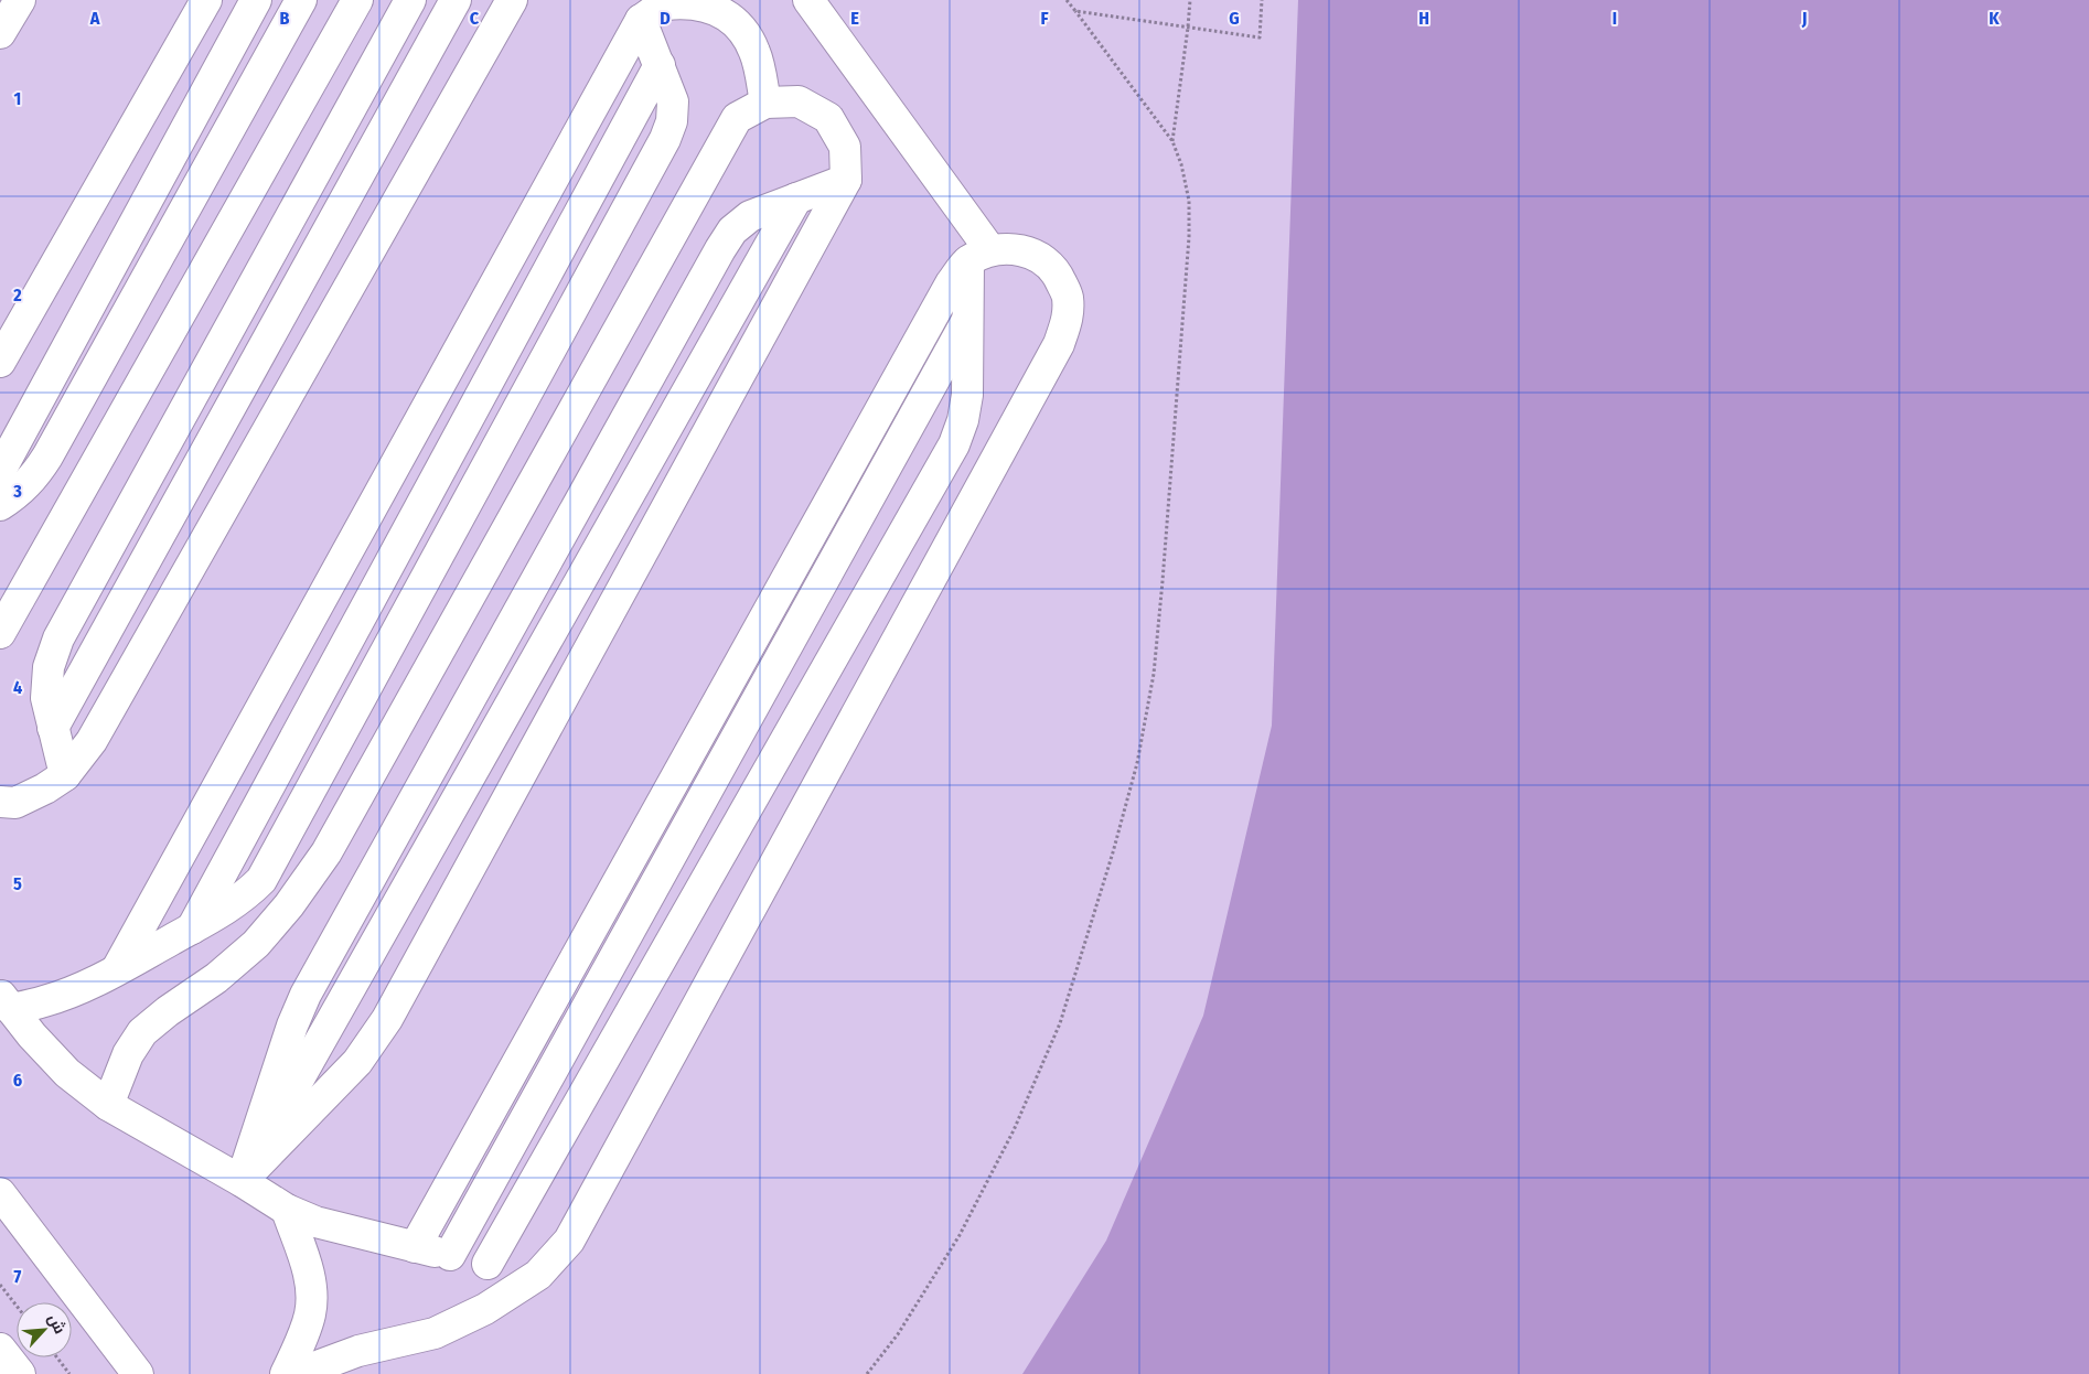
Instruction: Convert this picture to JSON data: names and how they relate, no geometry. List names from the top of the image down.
{
  "north": "top right",
  "grid": {
    "columns": [
      "A",
      "B",
      "C",
      "D",
      "E",
      "F",
      "G",
      "H",
      "I",
      "J",
      "K"
    ],
    "rows": [
      "1",
      "2",
      "3",
      "4",
      "5",
      "6",
      "7"
    ]
  }
}
